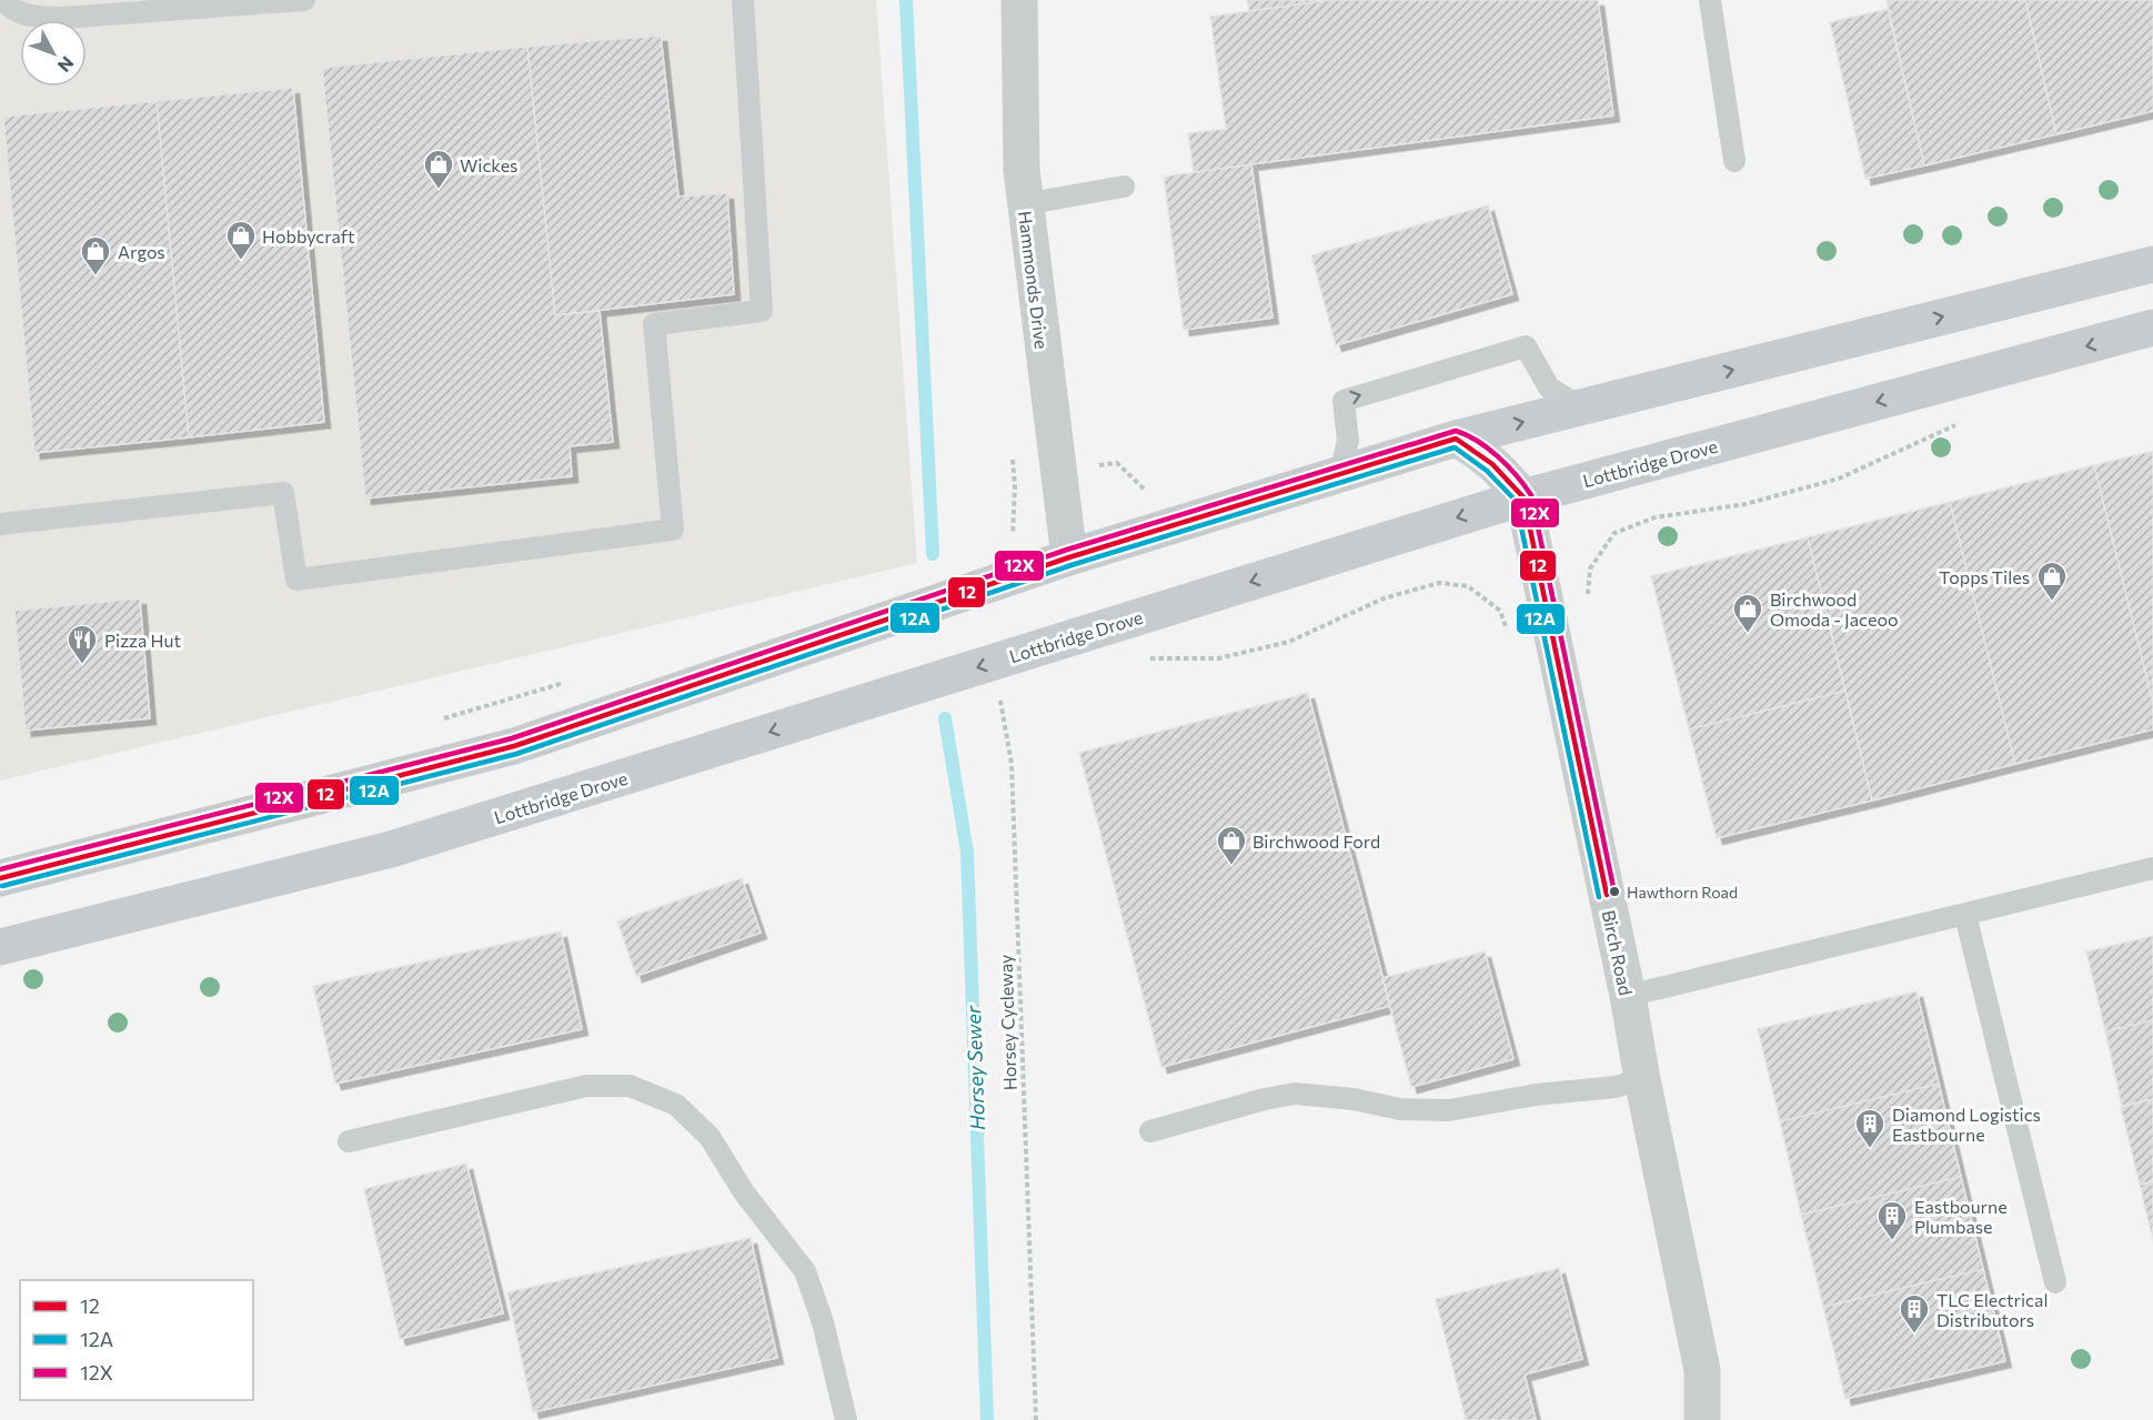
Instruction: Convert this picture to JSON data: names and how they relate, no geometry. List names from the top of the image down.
{
  "streets": {
    "main road": ["Lottbridge Drove"],
    "street": ["Hammonds Drive", "Birch Road"],
    "path": ["Horsey Cycleway"]
  },
  "crossings": [
    ["Lottbridge Drove", "Birch Road"]
  ],
  "water": ["Horsey Sewer"],
  "places": {
    "shop": [
      "Wickes",
      "Hobbycraft",
      "Argos",
      "Topps Tiles",
      "Birchwood Omoda - Jaceoo",
      "Birchwood Ford"
    ],
    "restaurant": ["Pizza Hut"],
    "other": ["Hawthorn Road"],
    "building": ["Diamond Logistics Eastbourne", "Eastbourne Plumbase", "TLC Electrical Distributors"]
  },
  "lines": ["transit line 12X", "transit line 12", "transit line 12A"],
  "legend": ["12", "12A", "12X"],
  "north": "bottom right"
}
